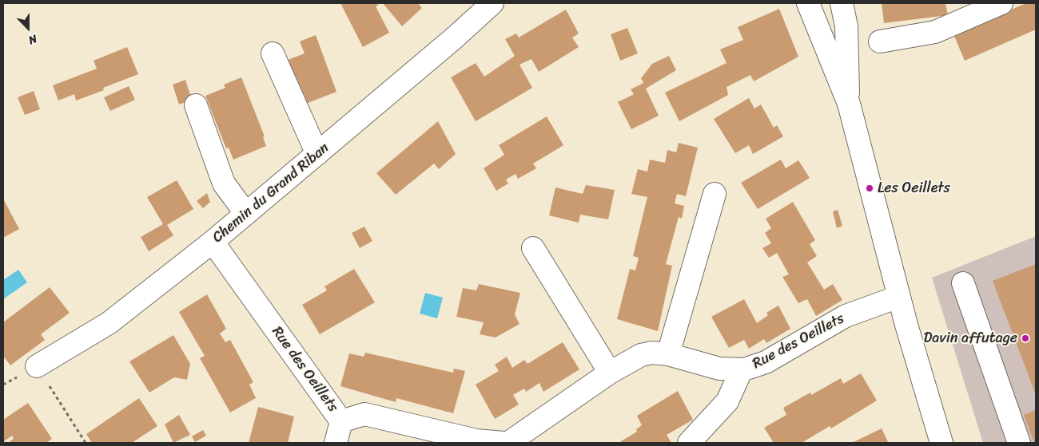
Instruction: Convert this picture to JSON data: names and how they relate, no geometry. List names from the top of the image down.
{
  "streets": {
    "street": ["Chemin du Grand Riban", "Rue des Oeillets"]
  },
  "crossings": [
    ["Chemin du Grand Riban", "Rue des Oeillets"]
  ],
  "places": ["Les Oeillets", "Davin affutage"],
  "north": "bottom"
}
